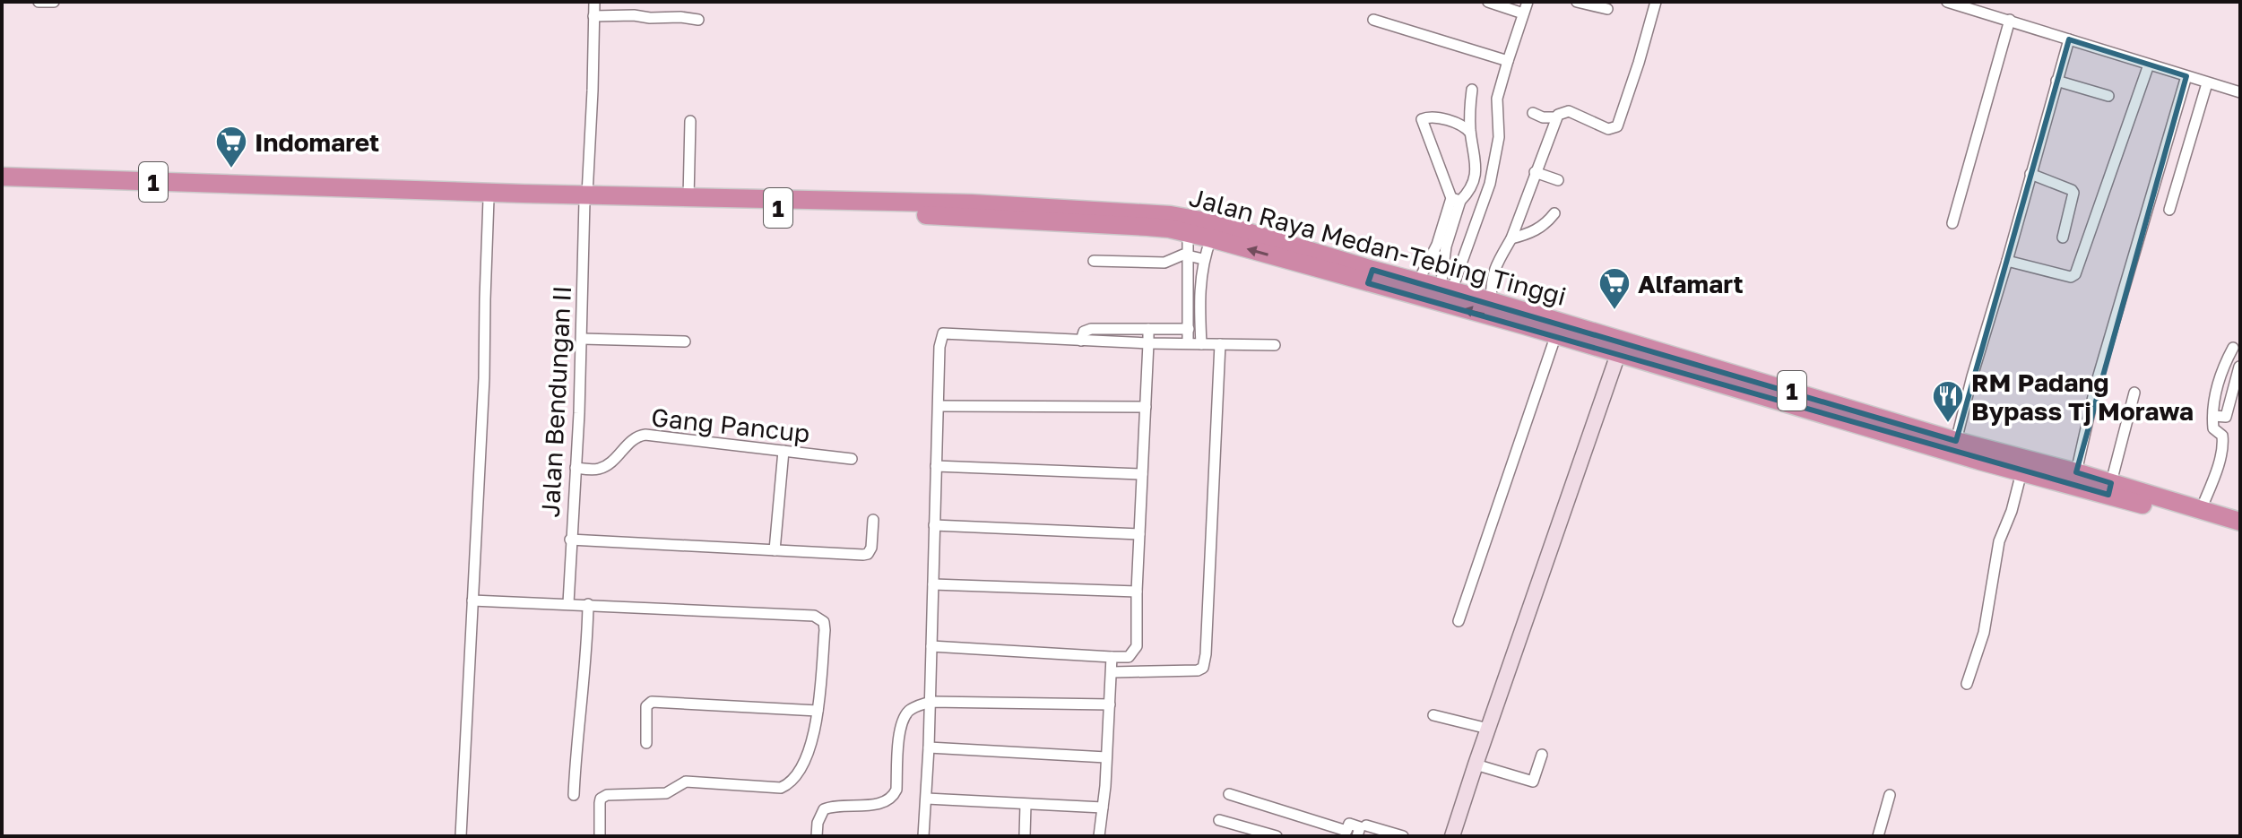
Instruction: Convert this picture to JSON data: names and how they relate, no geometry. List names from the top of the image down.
{
  "streets": {
    "highway": ["1", "Jalan Raya Medan-Tebing Tinggi"],
    "street": ["Jalan Bendungan II", "Gang Pancup"]
  },
  "crossings": [
    ["Jalan Raya Medan-Tebing Tinggi", "Jalan Bendungan II"],
    ["Jalan Bendungan II", "Gang Pancup"]
  ],
  "places": {
    "supermarket": ["Indomaret", "Alfamart"],
    "restaurant": ["RM Padang Bypass Tj Morawa"]
  }
}
